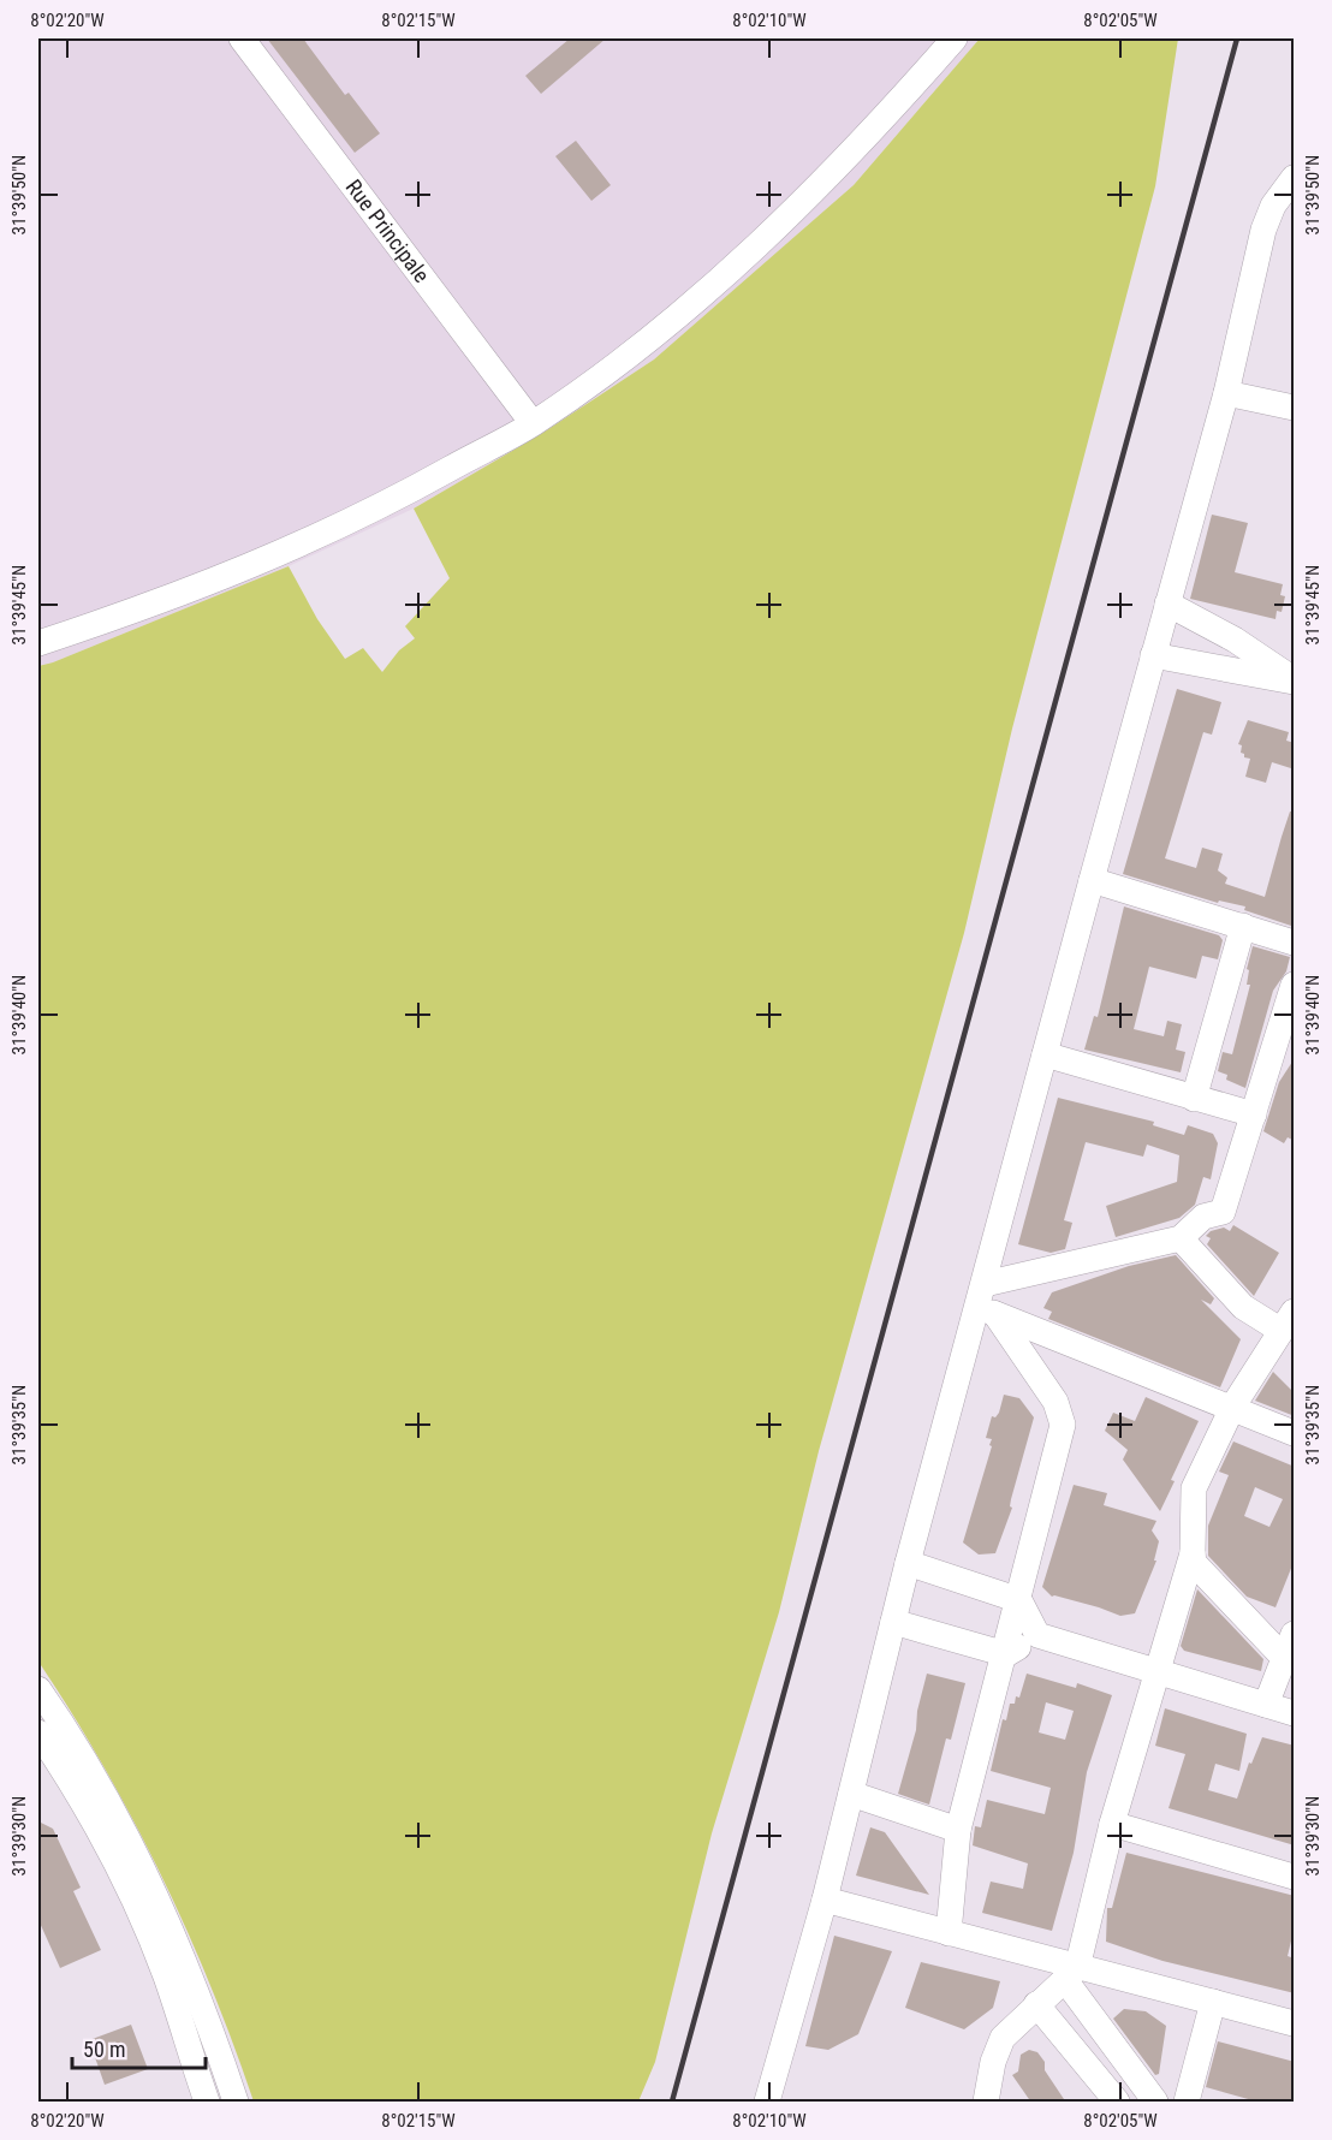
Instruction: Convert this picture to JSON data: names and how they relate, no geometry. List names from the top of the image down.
{
  "streets": {
    "street": ["Rue Principale"]
  },
  "scale_bar": "50 m",
  "coordinates": [
    "8°02'20\"W",
    "8°02'15\"W",
    "8°02'10\"W",
    "8°02'05\"W",
    "31°39'50\"N",
    "31°39'45\"N",
    "31°39'40\"N",
    "31°39'35\"N",
    "31°39'30\"N"
  ]
}
